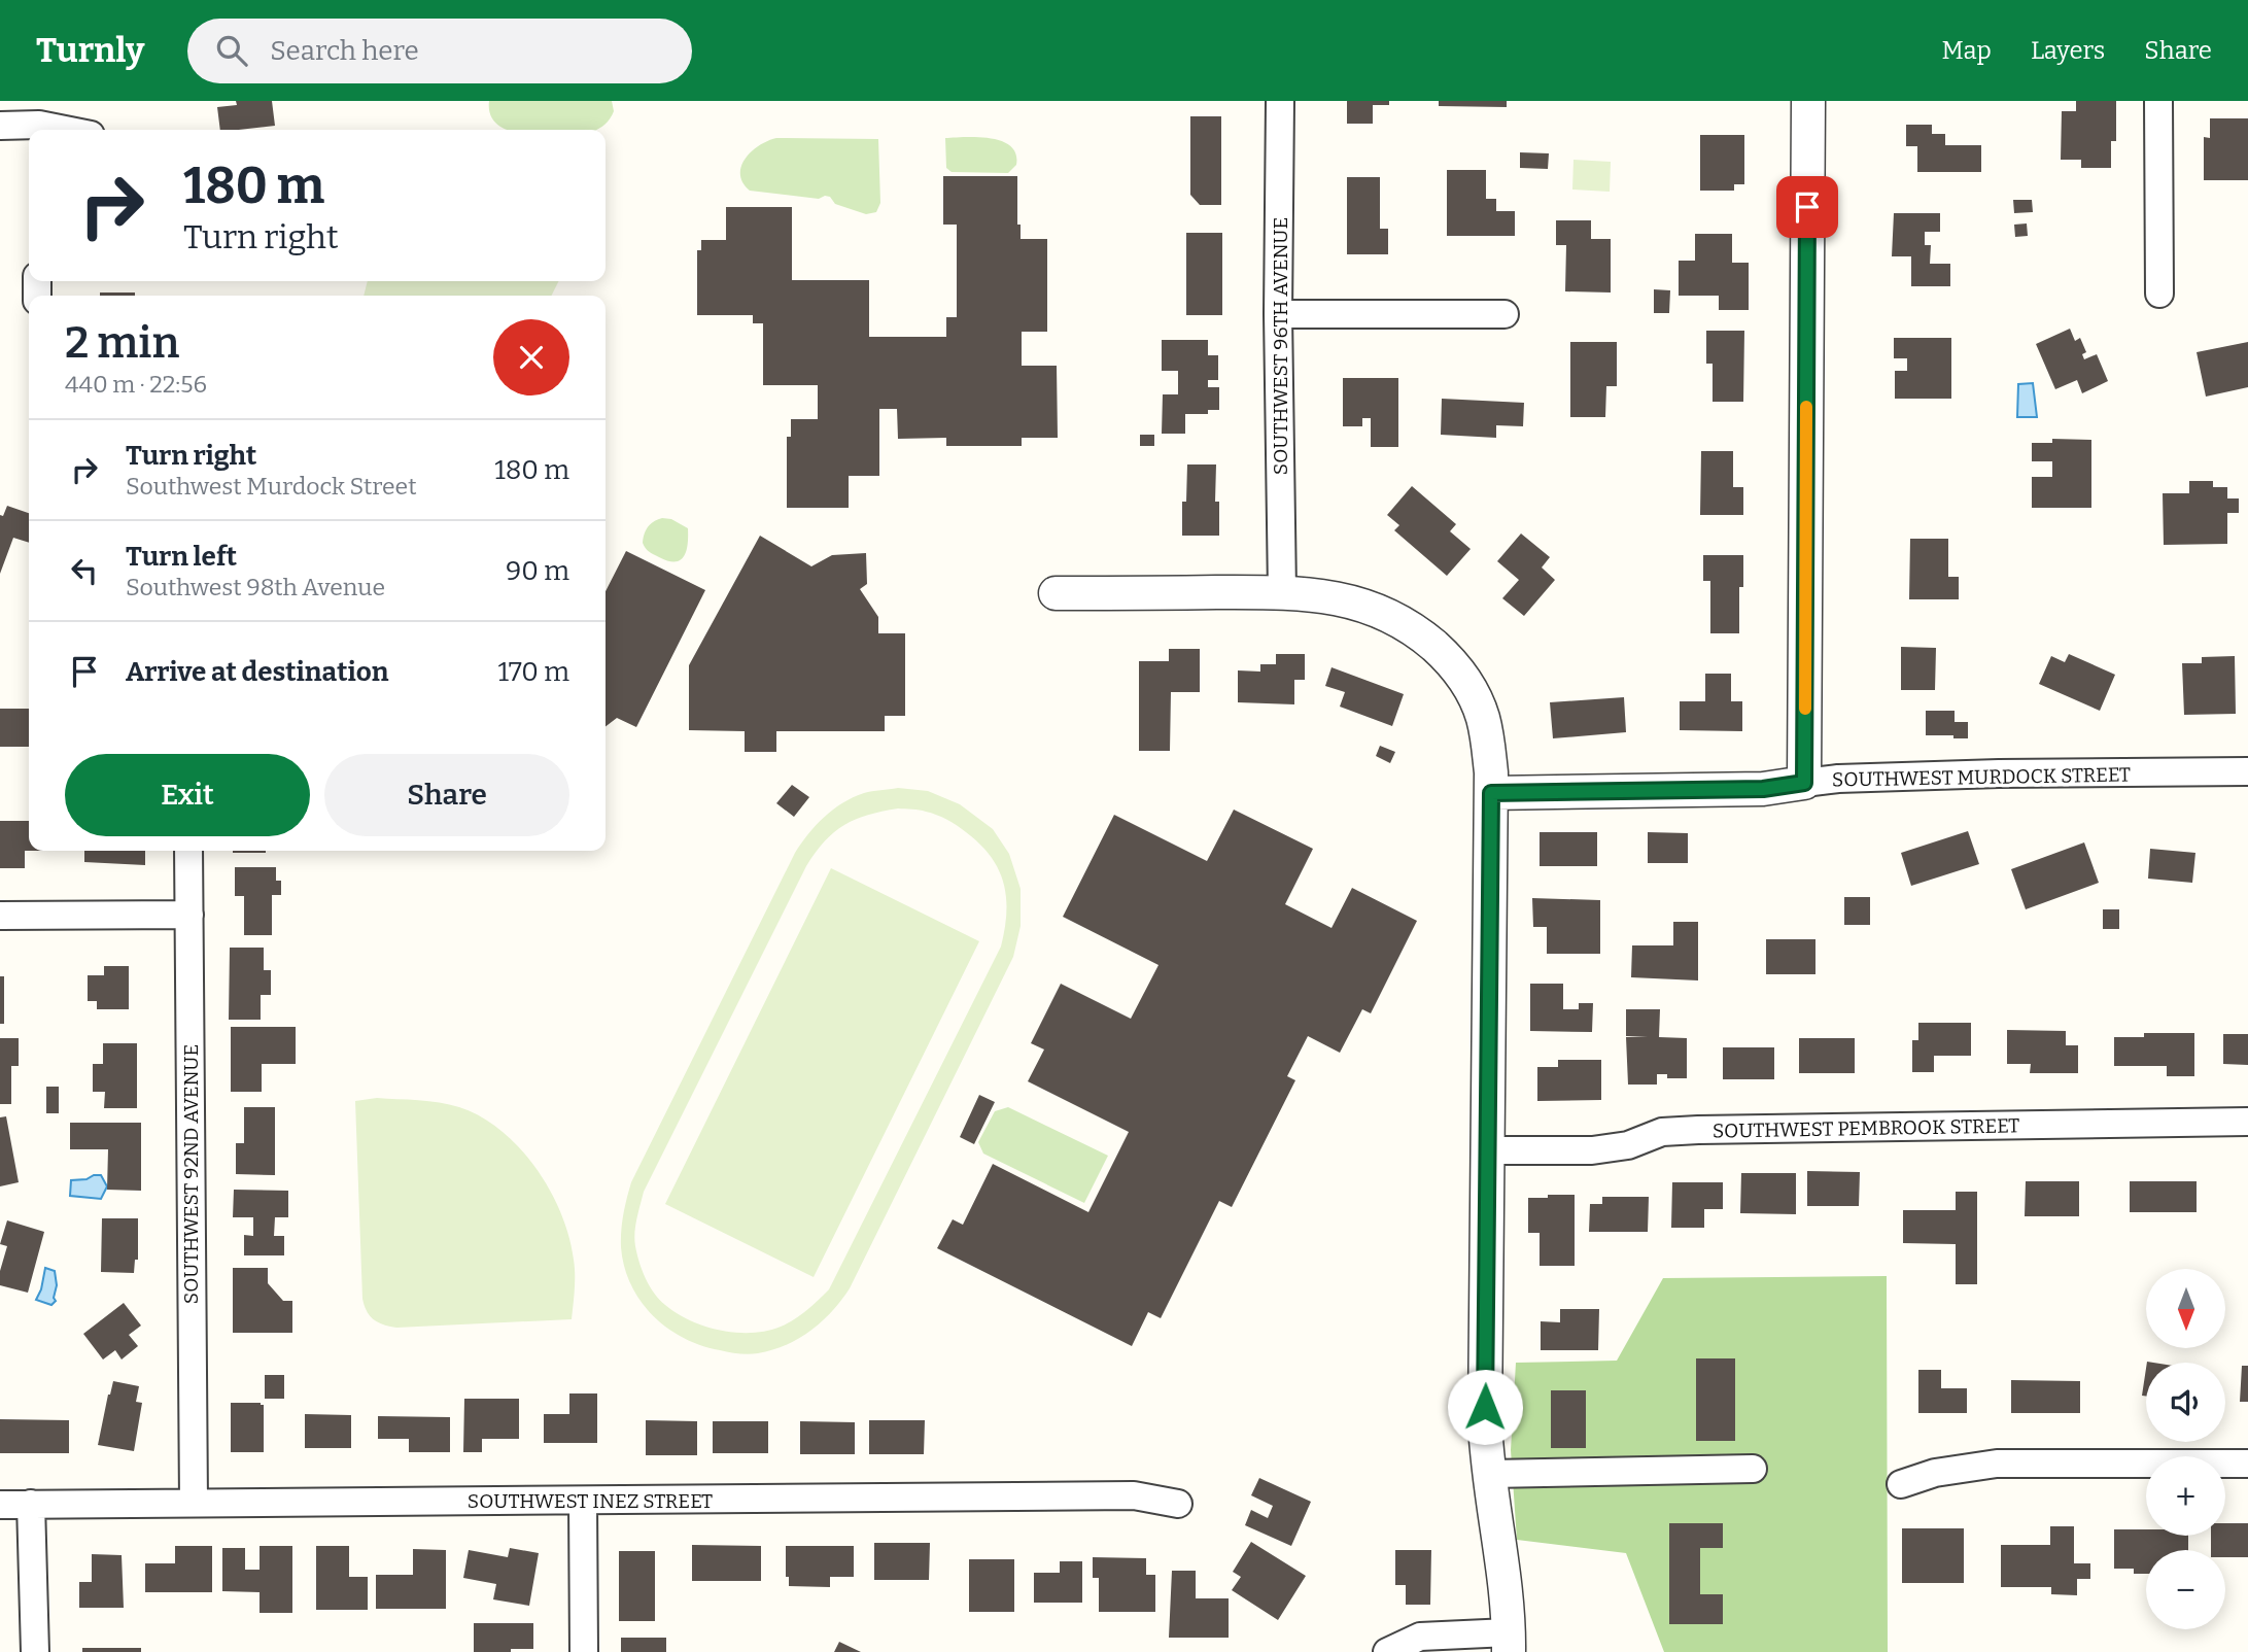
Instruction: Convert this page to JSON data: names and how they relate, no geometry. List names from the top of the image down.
{
  "streets": {
    "street": [
      "SOUTHWEST 96TH AVENUE",
      "SOUTHWEST MURDOCK STREET",
      "SOUTHWEST PEMBROOK STREET",
      "SOUTHWEST 92ND AVENUE",
      "SOUTHWEST INEZ STREET"
    ]
  },
  "crossings": [
    ["SOUTHWEST 92ND AVENUE", "SOUTHWEST INEZ STREET"]
  ],
  "north": "bottom",
  "page": {
    "header": "Turnly",
    "search": "Search here",
    "nav": ["Map", "Layers", "Share"],
    "turn": ["180 m", "Turn right"],
    "heading": ["2 min", "440 m · 22:56"],
    "list": [
      {
        "name": "Turn right",
        "note": "Southwest Murdock Street",
        "value": "180 m"
      },
      {
        "name": "Turn left",
        "note": "Southwest 98th Avenue",
        "value": "90 m"
      },
      {
        "name": "Arrive at destination",
        "value": "170 m"
      }
    ],
    "buttons": ["Exit", "Share"],
    "map_buttons": ["+", "−"]
  }
}
